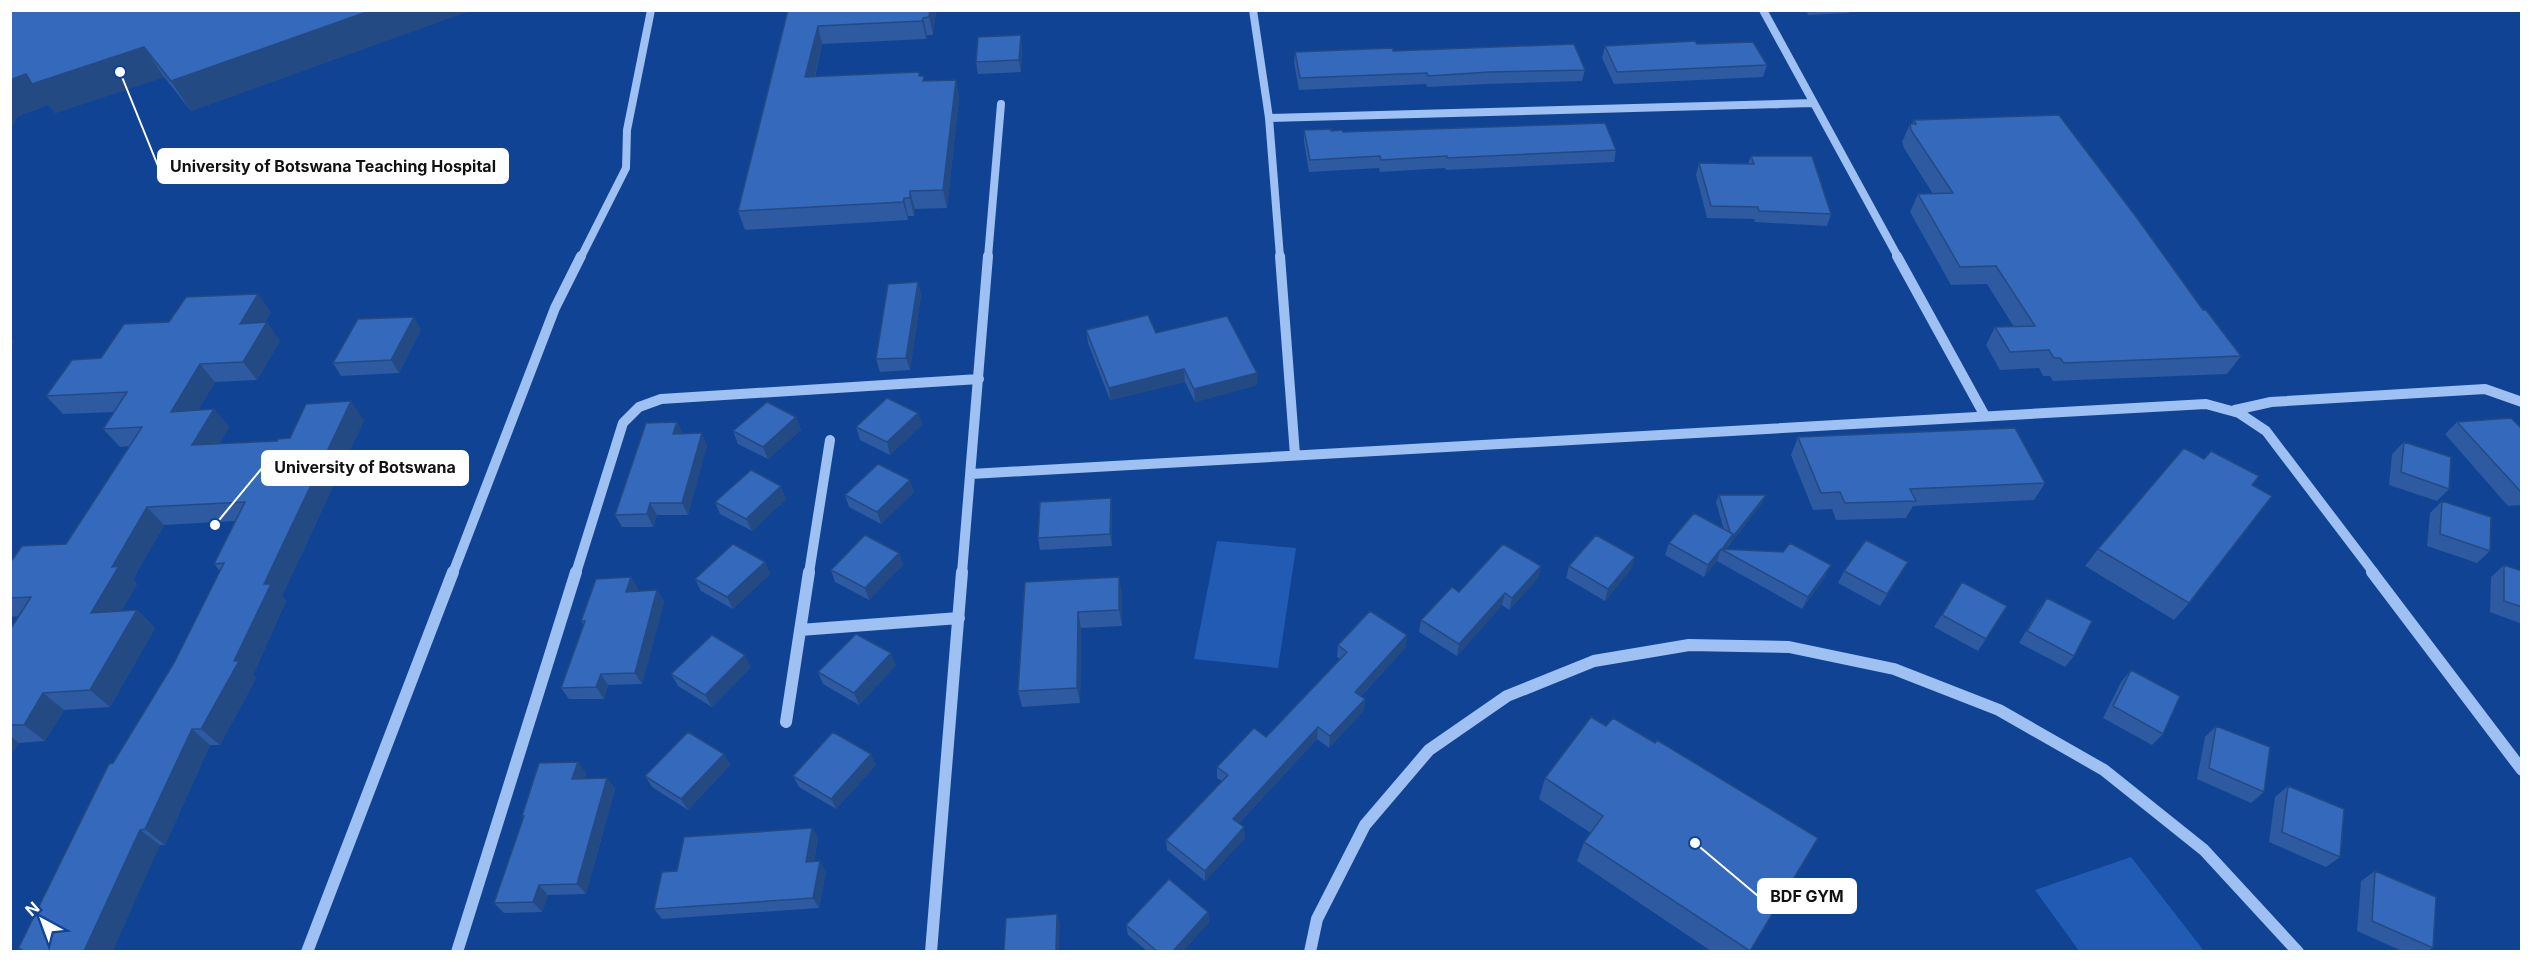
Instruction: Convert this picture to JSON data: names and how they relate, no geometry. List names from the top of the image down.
{
  "places": ["University of Botswana Teaching Hospital", "University of Botswana", "BDF GYM"],
  "north": "top left"
}
